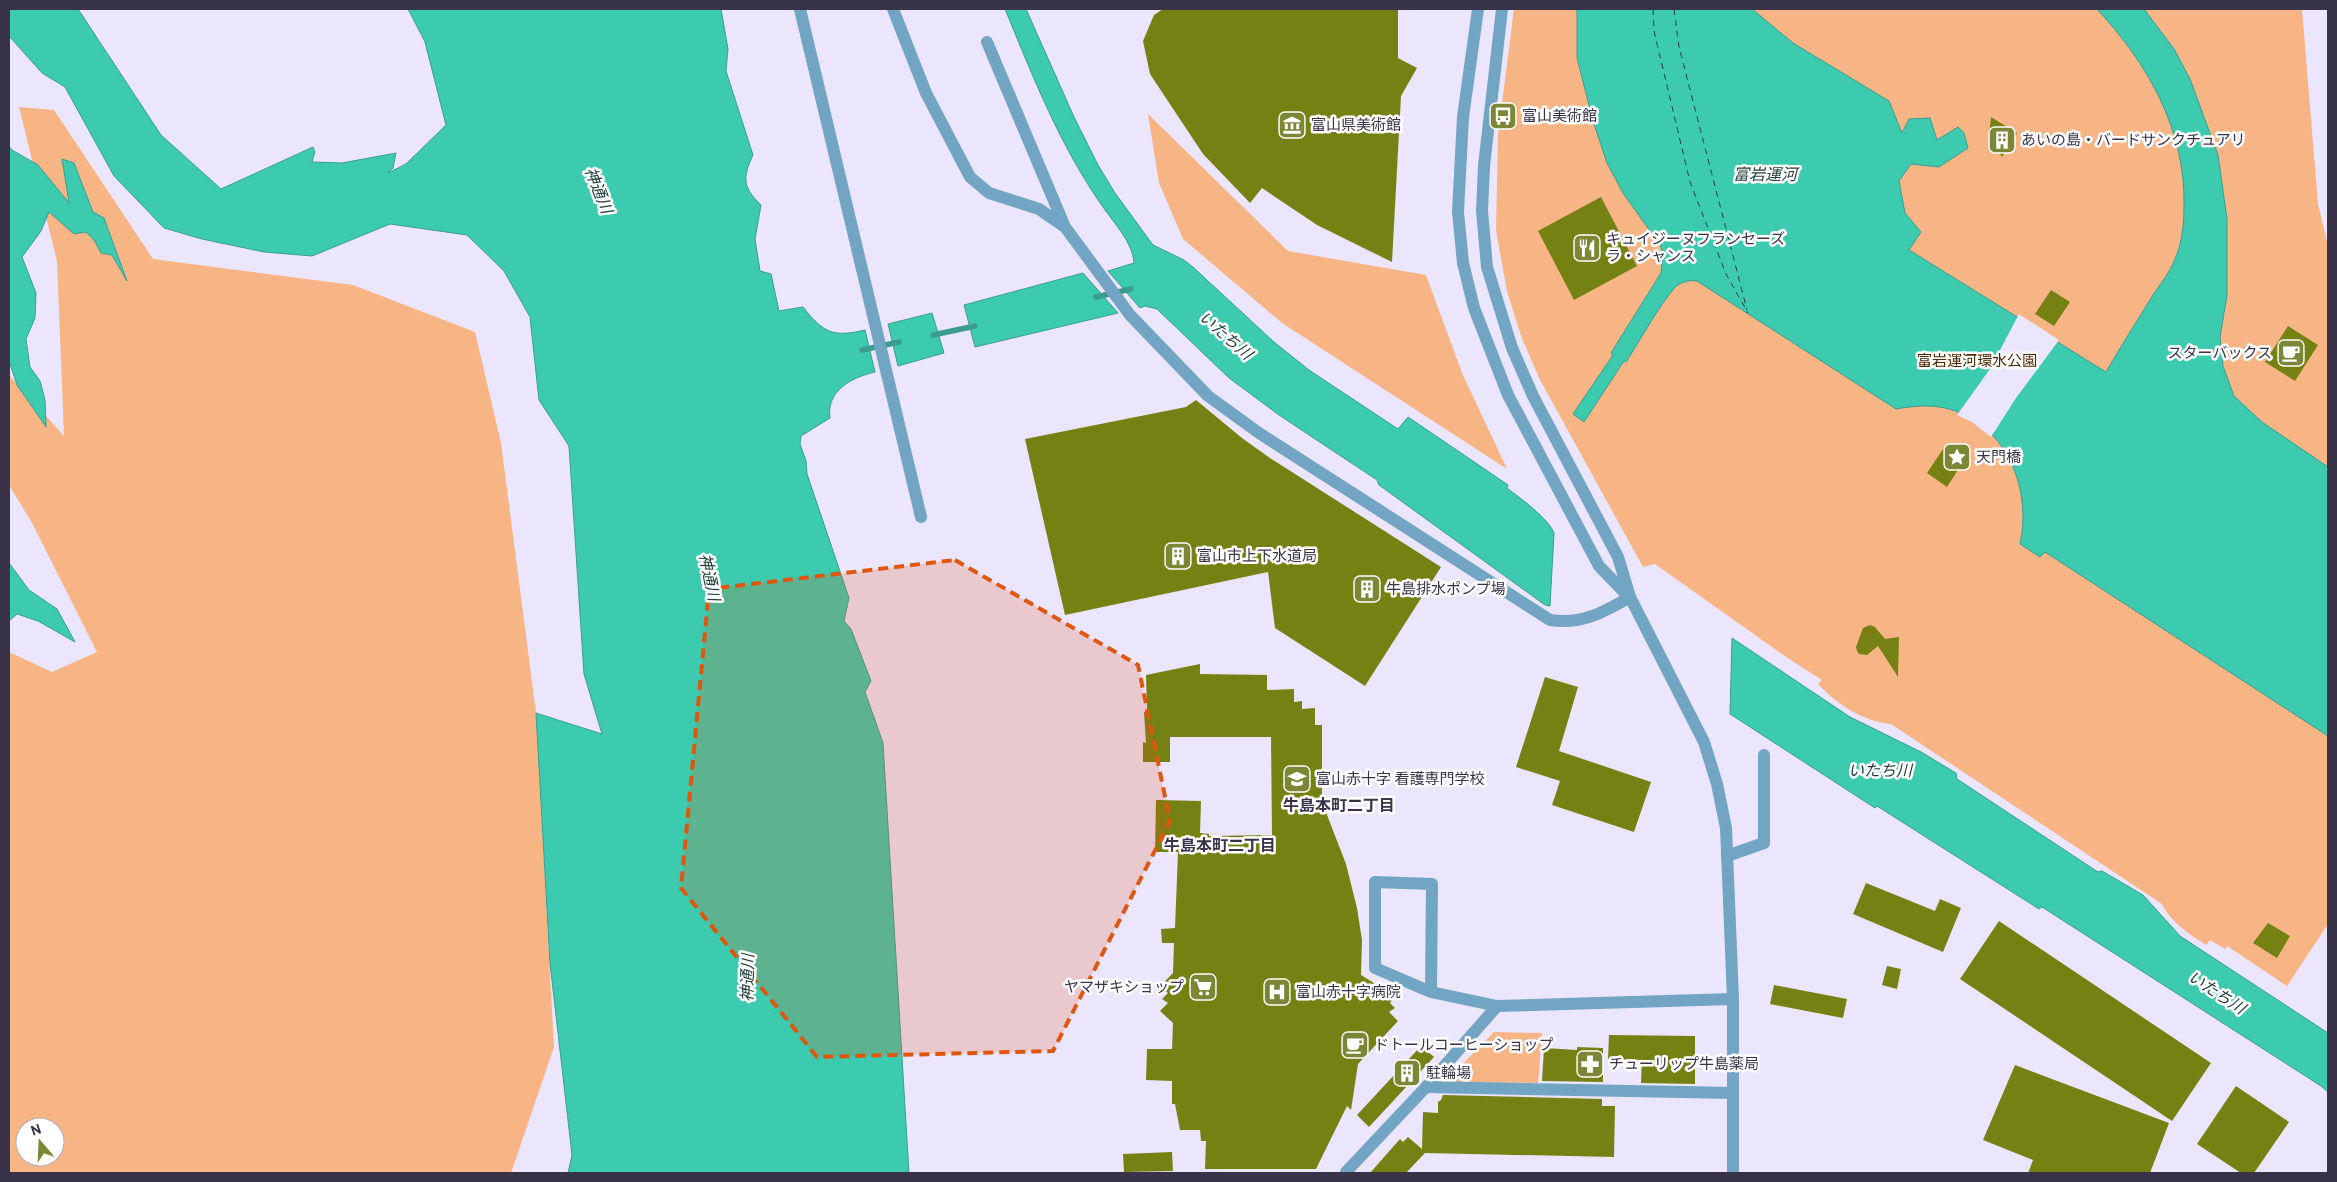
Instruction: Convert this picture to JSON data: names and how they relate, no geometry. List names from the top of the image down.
{
  "districts": ["牛島本町二丁目", "牛島本町二丁目"],
  "water": ["富岩運河", "神通川", "いたち川"],
  "parks": ["富岩運河環水公園"],
  "places": {
    "bus stop": ["富山美術館"],
    "museum": ["富山県美術館"],
    "building": [
      "あいの島・バードサンクチュアリ",
      "富山市上下水道局",
      "牛島排水ポンプ場",
      "駐輪場"
    ],
    "restaurant": ["キュイジーヌフランセーズ ラ・シャンス"],
    "cafe": ["スターバックス", "ドトールコーヒーショップ"],
    "place": ["天門橋"],
    "school or university": ["富山赤十字 看護専門学校"],
    "supermarket": ["ヤマザキショップ"],
    "hospital": ["富山赤十字病院"],
    "pharmacy": ["チューリップ牛島薬局"]
  },
  "north": "top"
}
